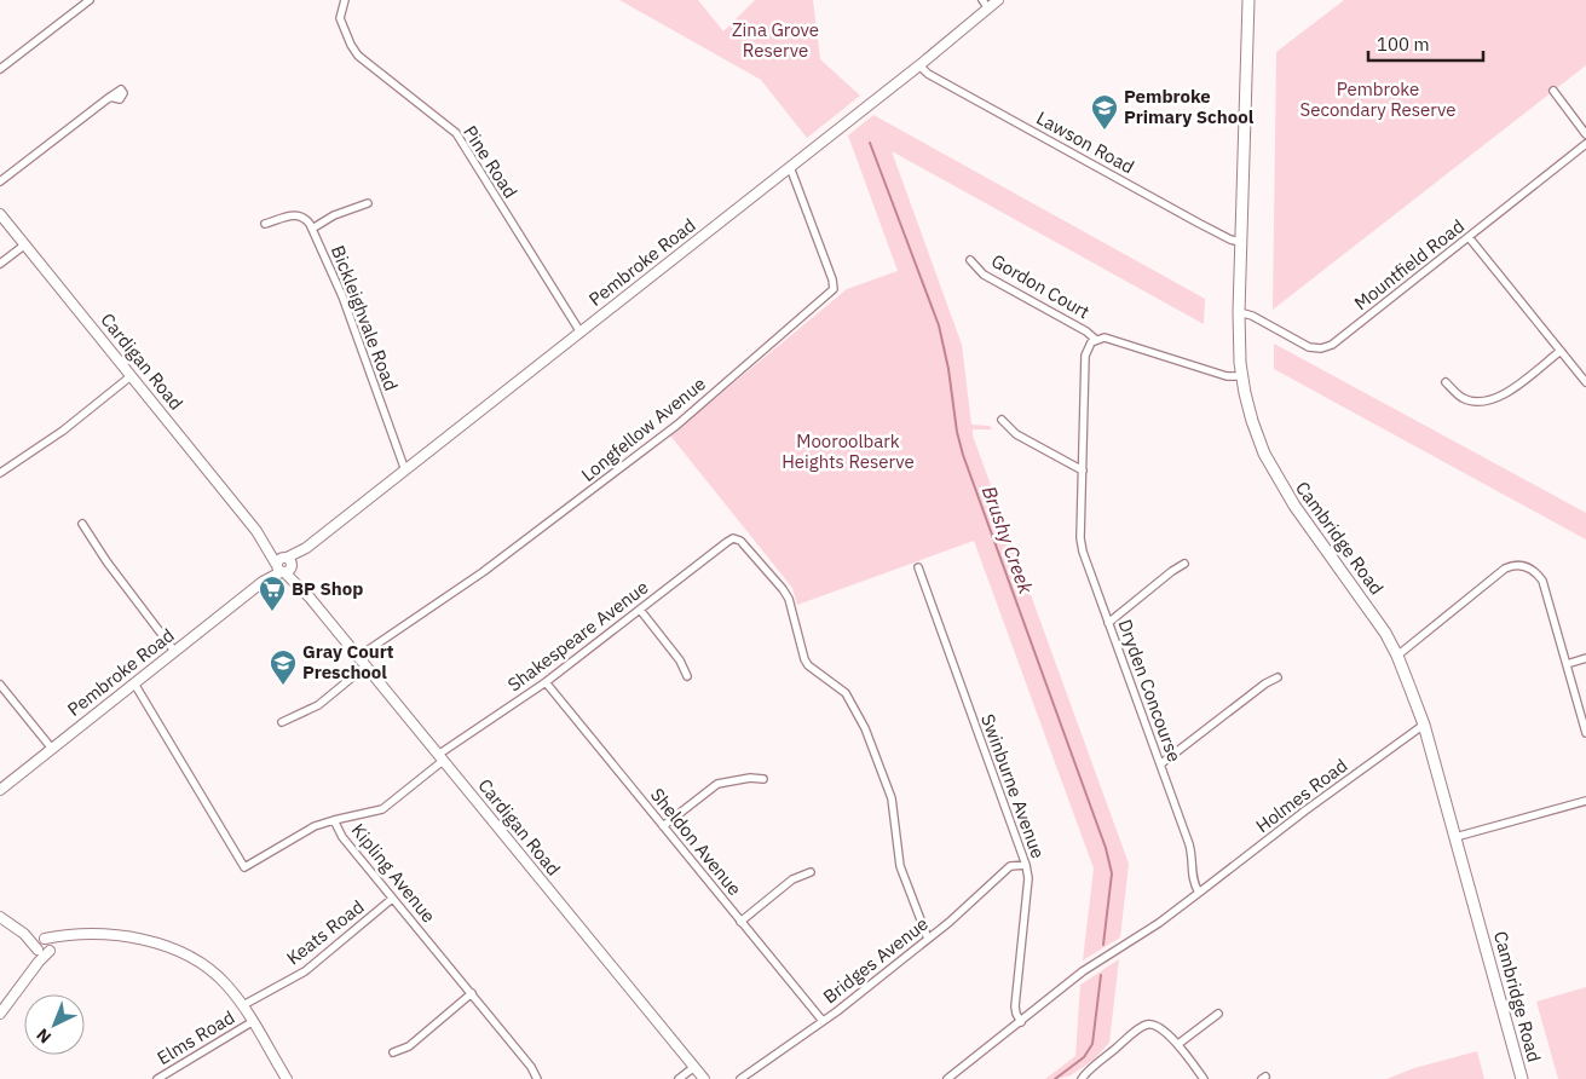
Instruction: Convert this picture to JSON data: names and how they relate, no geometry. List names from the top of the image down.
{
  "streets": {
    "main road": ["Cambridge Road"],
    "street": [
      "Lawson Road",
      "Pine Road",
      "Pembroke Road",
      "Mountfield Road",
      "Gordon Court",
      "Bickleighvale Road",
      "Cardigan Road",
      "Longfellow Avenue",
      "Shakespeare Avenue",
      "Dryden Concourse",
      "Swinburne Avenue",
      "Holmes Road",
      "Sheldon Avenue",
      "Kipling Avenue",
      "Keats Road",
      "Bridges Avenue",
      "Elms Road"
    ]
  },
  "crossings": [
    ["Lawson Road", "Pembroke Road"],
    ["Lawson Road", "Cambridge Road"],
    ["Pine Road", "Pembroke Road"],
    ["Pembroke Road", "Bickleighvale Road"],
    ["Pembroke Road", "Cardigan Road"],
    ["Pembroke Road", "Longfellow Avenue"],
    ["Pembroke Road", "Kipling Avenue"],
    ["Mountfield Road", "Cambridge Road"],
    ["Gordon Court", "Dryden Concourse"],
    ["Cardigan Road", "Longfellow Avenue"],
    ["Cardigan Road", "Shakespeare Avenue"],
    ["Cambridge Road", "Holmes Road"],
    ["Shakespeare Avenue", "Sheldon Avenue"],
    ["Shakespeare Avenue", "Kipling Avenue"],
    ["Shakespeare Avenue", "Bridges Avenue"],
    ["Dryden Concourse", "Holmes Road"],
    ["Swinburne Avenue", "Bridges Avenue"],
    ["Sheldon Avenue", "Bridges Avenue"],
    ["Kipling Avenue", "Keats Road"]
  ],
  "water": ["Brushy Creek"],
  "parks": ["Zina Grove Reserve", "Pembroke Secondary Reserve", "Mooroolbark Heights Reserve"],
  "places": {
    "school or university": ["Pembroke Primary School", "Gray Court Preschool"],
    "supermarket": ["BP Shop"]
  },
  "scale_bar": "100 m",
  "north": "bottom left"
}
